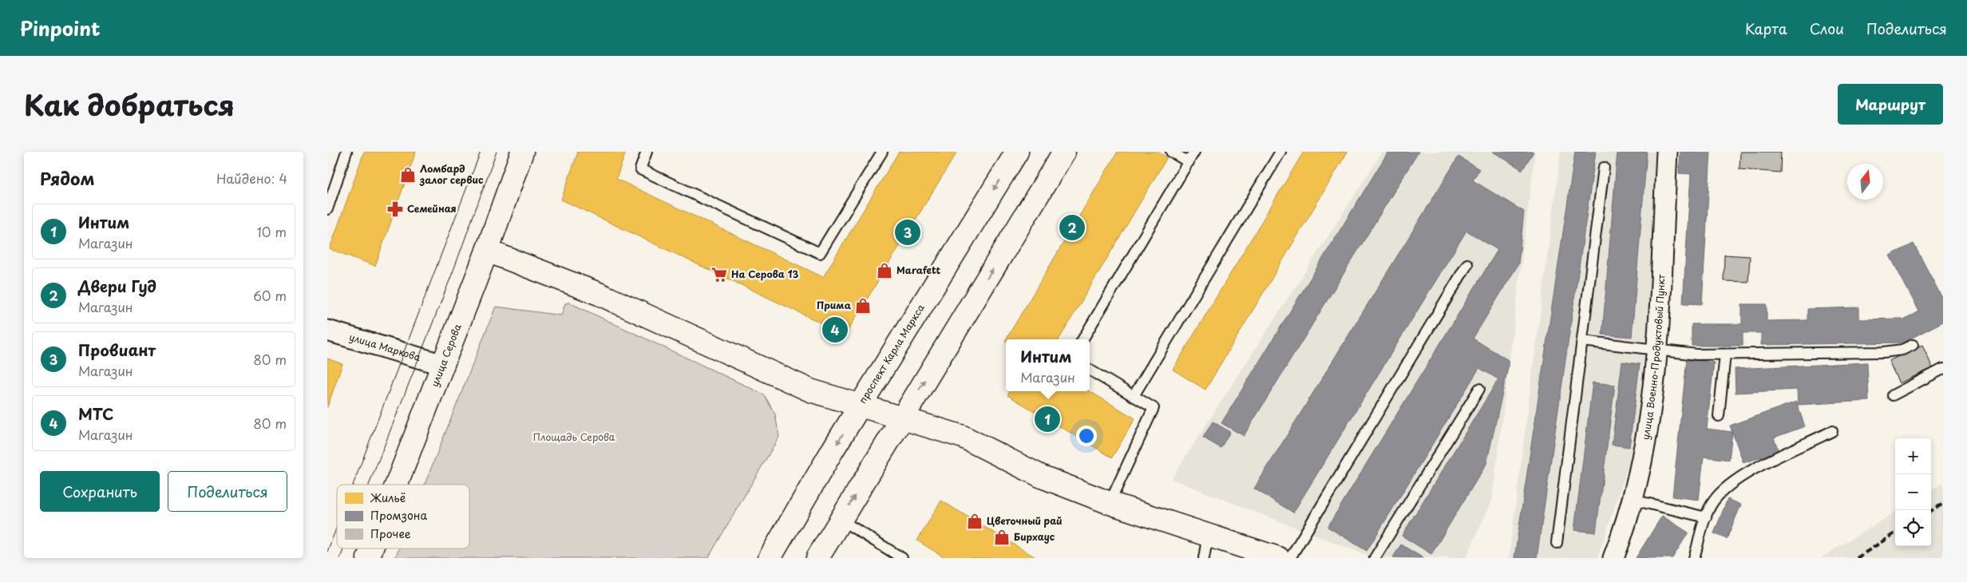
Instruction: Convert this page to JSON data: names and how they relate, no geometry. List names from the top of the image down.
{
  "streets": {
    "main road": ["проспект Карла Маркса", "улица Серова"],
    "street": ["улица Маркова", "улица Военно-Продуктовый Пункт"]
  },
  "crossings": [
    ["улица Маркова", "улица Серова"]
  ],
  "parks": ["Площадь Серова"],
  "places": {
    "shop": [
      "Ломбард залог сервис",
      "Marafett",
      "Прима",
      "Цветочный рай",
      "Бирхаус"
    ],
    "pharmacy": ["Семейная"],
    "supermarket": ["На Серова 13"]
  },
  "legend": ["Жильё", "Промзона", "Прочее"],
  "north": "top",
  "page": {
    "header": "Pinpoint",
    "nav": ["Карта", "Слои", "Поделиться"],
    "title": "Как добраться",
    "buttons": [
      "Маршрут",
      ["Сохранить", "Поделиться"]
    ],
    "heading": ["Рядом", "Найдено: 4"],
    "list": [
      {
        "mark": "1",
        "name": "Интим",
        "note": "Магазин",
        "value": "10 m"
      },
      {
        "mark": "2",
        "name": "Двери Гуд",
        "note": "Магазин",
        "value": "60 m"
      },
      {
        "mark": "3",
        "name": "Провиант",
        "note": "Магазин",
        "value": "80 m"
      },
      {
        "mark": "4",
        "name": "МТС",
        "note": "Магазин",
        "value": "80 m"
      }
    ],
    "pins": [
      "2",
      "3",
      "4",
      "1"
    ],
    "popup": ["Интим", "Магазин"],
    "map_buttons": ["+", "−"]
  }
}
